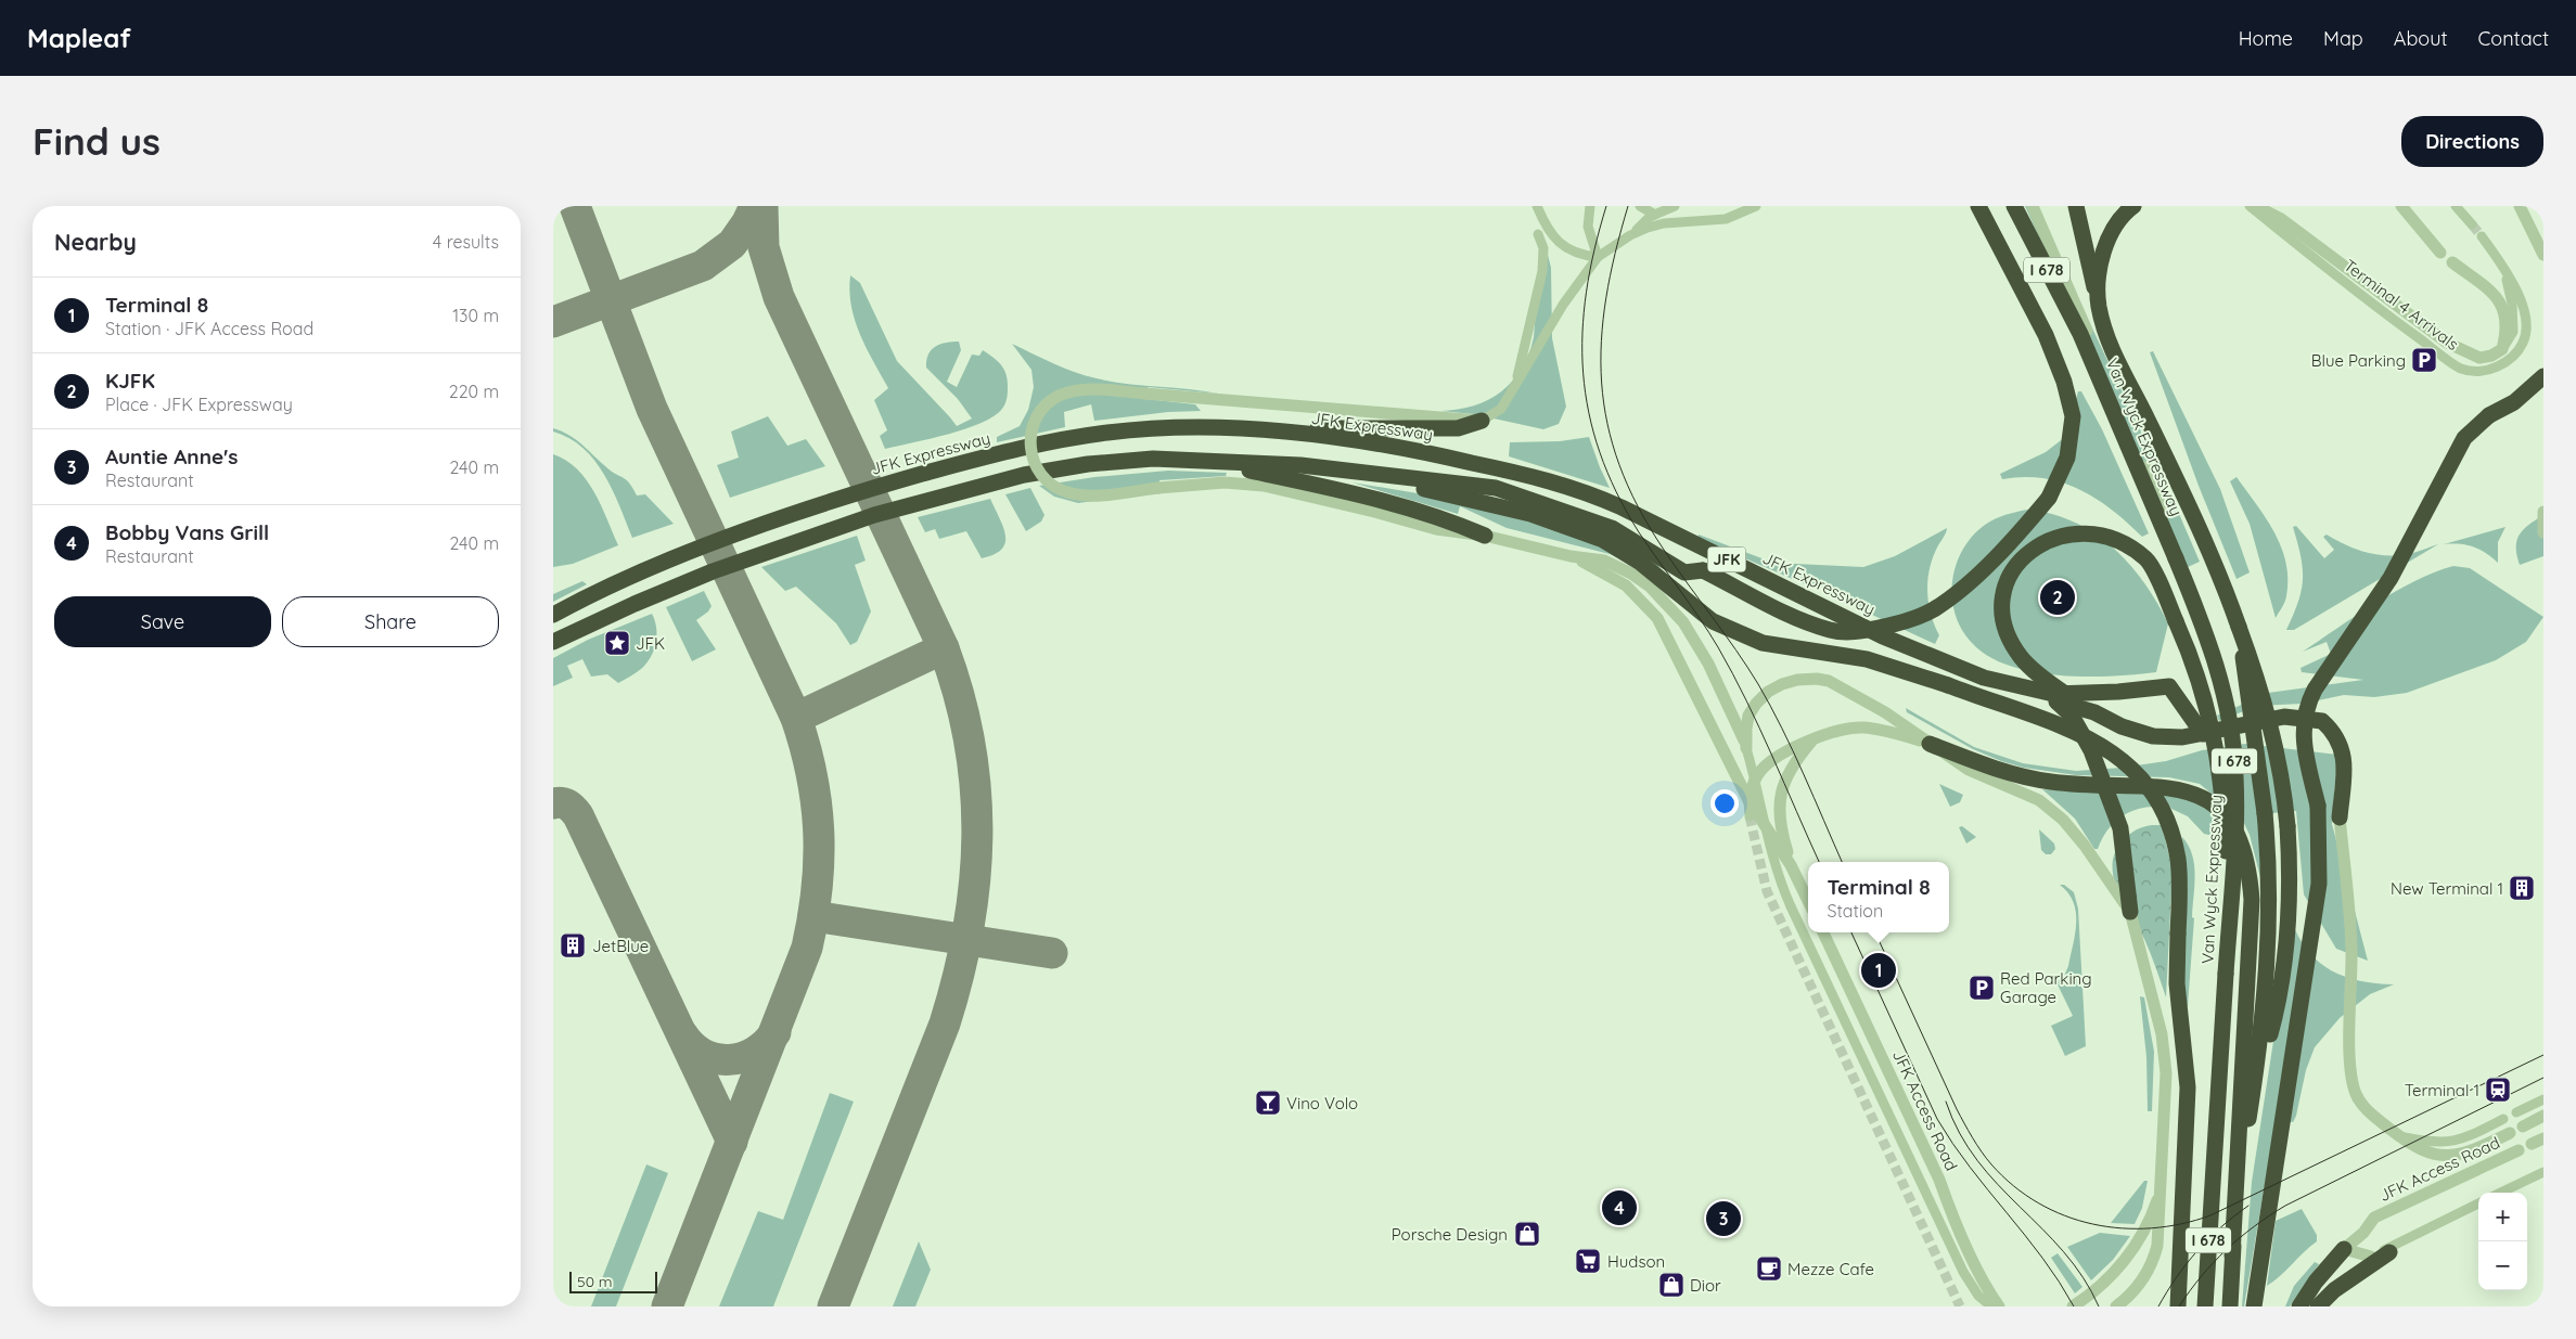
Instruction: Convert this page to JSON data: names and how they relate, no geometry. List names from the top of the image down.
{
  "streets": {
    "highway": [
      "I 678",
      "JFK Expressway",
      "Van Wyck Expressway",
      "JFK"
    ],
    "street": ["Terminal 4 Arrivals", "JFK Access Road"]
  },
  "places": {
    "parking": ["Blue Parking", "Red Parking Garage"],
    "place": ["JFK"],
    "building": ["New Terminal 1", "JetBlue"],
    "station": ["Terminal 1"],
    "bar": ["Vino Volo"],
    "shop": ["Porsche Design", "Dior"],
    "supermarket": ["Hudson"],
    "cafe": ["Mezze Cafe"]
  },
  "scale_bar": "50 m",
  "page": {
    "header": "Mapleaf",
    "nav": [
      "Home",
      "Map",
      "About",
      "Contact"
    ],
    "buttons": [
      "Directions",
      ["Save", "Share"]
    ],
    "title": "Find us",
    "heading": ["Nearby", "4 results"],
    "list": [
      {
        "mark": "1",
        "name": "Terminal 8",
        "note": "Station · JFK Access Road",
        "value": "130 m"
      },
      {
        "mark": "2",
        "name": "KJFK",
        "note": "Place · JFK Expressway",
        "value": "220 m"
      },
      {
        "mark": "3",
        "name": "Auntie Anne's",
        "note": "Restaurant",
        "value": "240 m"
      },
      {
        "mark": "4",
        "name": "Bobby Vans Grill",
        "note": "Restaurant",
        "value": "240 m"
      }
    ],
    "pins": [
      "2",
      "1",
      "4",
      "3"
    ],
    "popup": ["Terminal 8", "Station"],
    "map_buttons": ["+", "−"],
    "scale": "50 m"
  }
}
